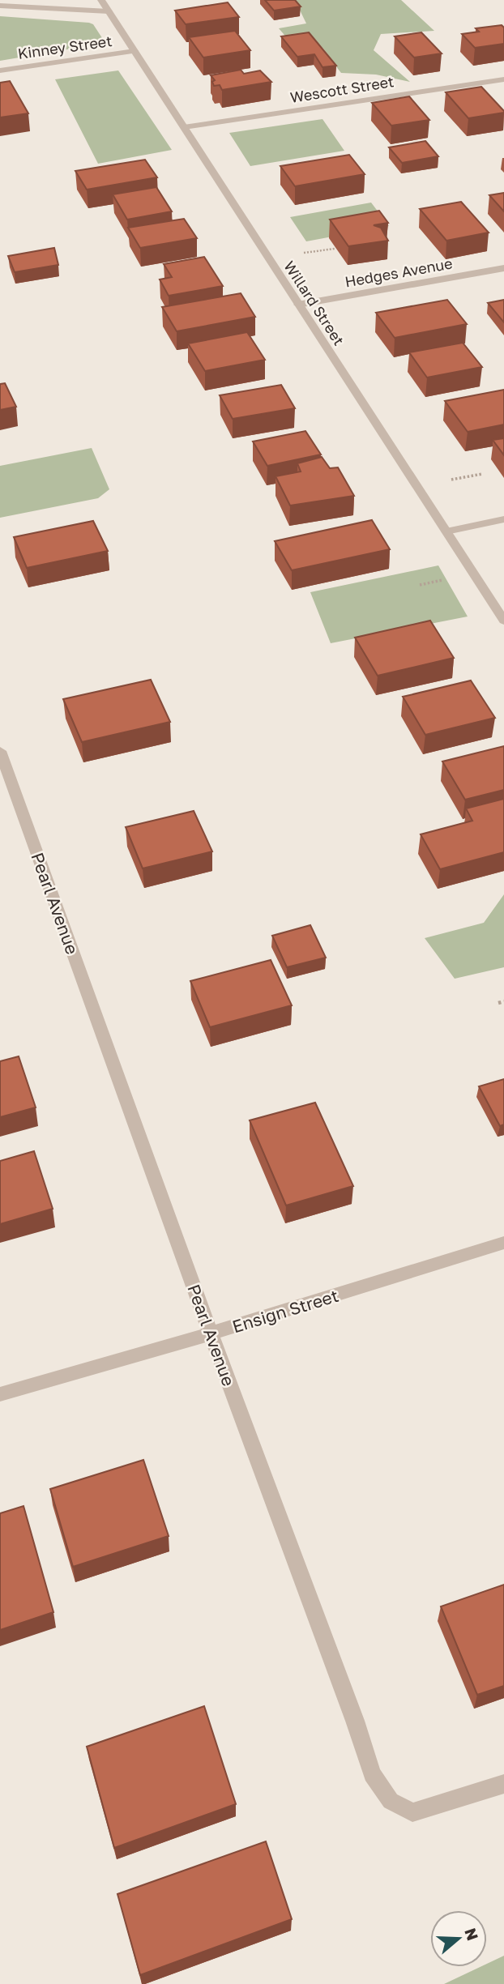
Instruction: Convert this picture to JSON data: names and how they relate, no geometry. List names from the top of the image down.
{
  "streets": {
    "street": [
      "Kinney Street",
      "Wescott Street",
      "Hedges Avenue",
      "Willard Street",
      "Pearl Avenue",
      "Ensign Street"
    ]
  },
  "crossings": [
    ["Kinney Street", "Willard Street"],
    ["Wescott Street", "Willard Street"],
    ["Hedges Avenue", "Willard Street"],
    ["Pearl Avenue", "Ensign Street"]
  ],
  "north": "right"
}
